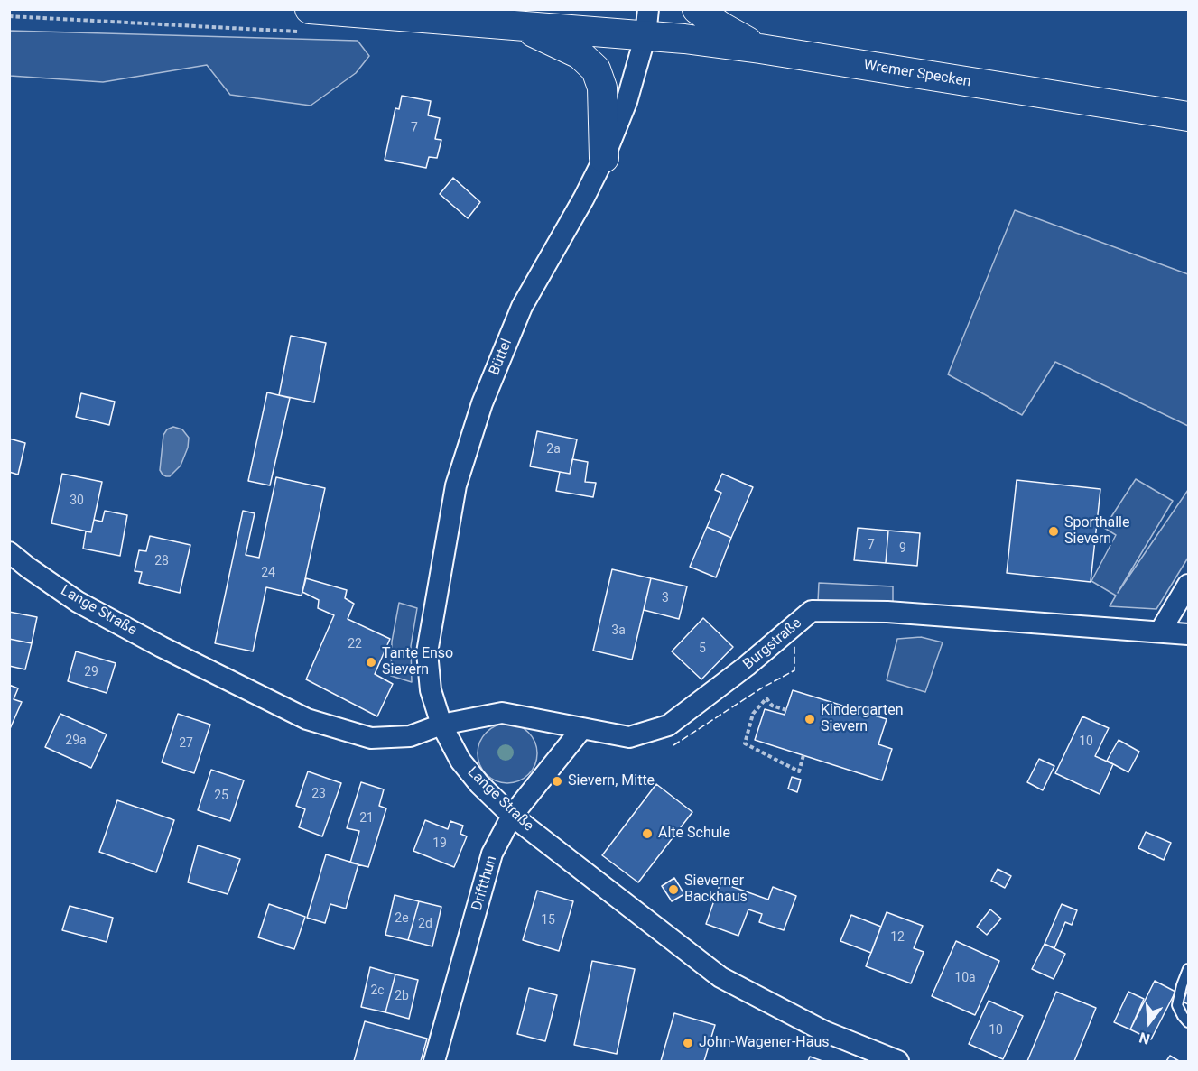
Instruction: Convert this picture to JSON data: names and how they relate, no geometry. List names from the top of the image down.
{
  "streets": {
    "street": [
      "Wremer Specken",
      "Büttel",
      "Lange Straße",
      "Burgstraße",
      "Driftthun"
    ]
  },
  "crossings": [
    ["Wremer Specken", "Büttel"],
    ["Büttel", "Lange Straße"],
    ["Büttel", "Burgstraße"],
    ["Lange Straße", "Burgstraße"],
    ["Lange Straße", "Driftthun"],
    ["Burgstraße", "Driftthun"]
  ],
  "places": [
    "Sporthalle Sievern",
    "Tante Enso Sievern",
    "Kindergarten Sievern",
    "Sievern, Mitte",
    "Alte Schule",
    "Sieverner Backhaus",
    "John-Wagener-Haus"
  ],
  "house_numbers": [
    "7",
    "2a",
    "30",
    "7",
    "9",
    "28",
    "24",
    "3",
    "3a",
    "22",
    "5",
    "29",
    "29a",
    "10",
    "27",
    "23",
    "25",
    "21",
    "19",
    "2e",
    "15",
    "2d",
    "12",
    "10a",
    "2c",
    "2b",
    "10"
  ],
  "north": "bottom"
}
